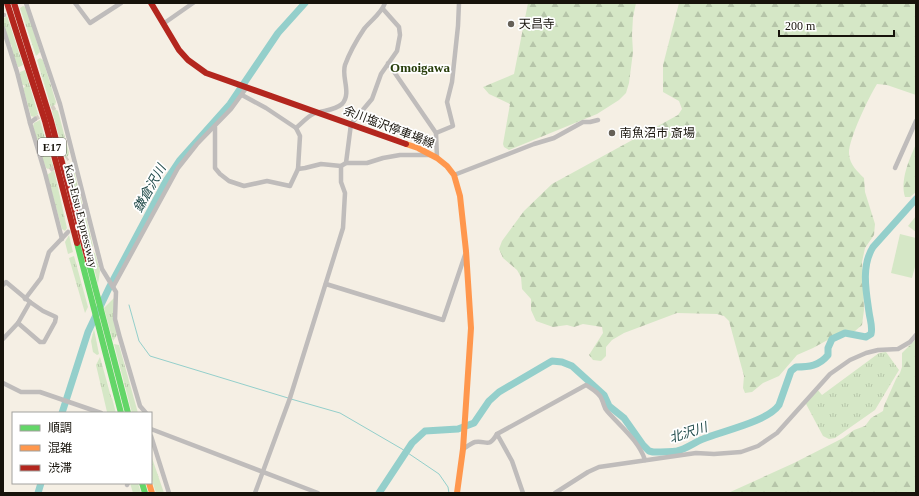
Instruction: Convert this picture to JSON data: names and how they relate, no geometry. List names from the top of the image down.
{
  "streets": {
    "main road": ["余川塩沢停車場線", "E17", "Kan-Etsu Expressway"]
  },
  "districts": ["Omoigawa"],
  "water": ["鎌倉沢川", "北沢川"],
  "places": ["天昌寺", "南魚沼市 斎場"],
  "legend": ["順調", "混雑", "渋滞"],
  "scale_bar": "200 m"
}
